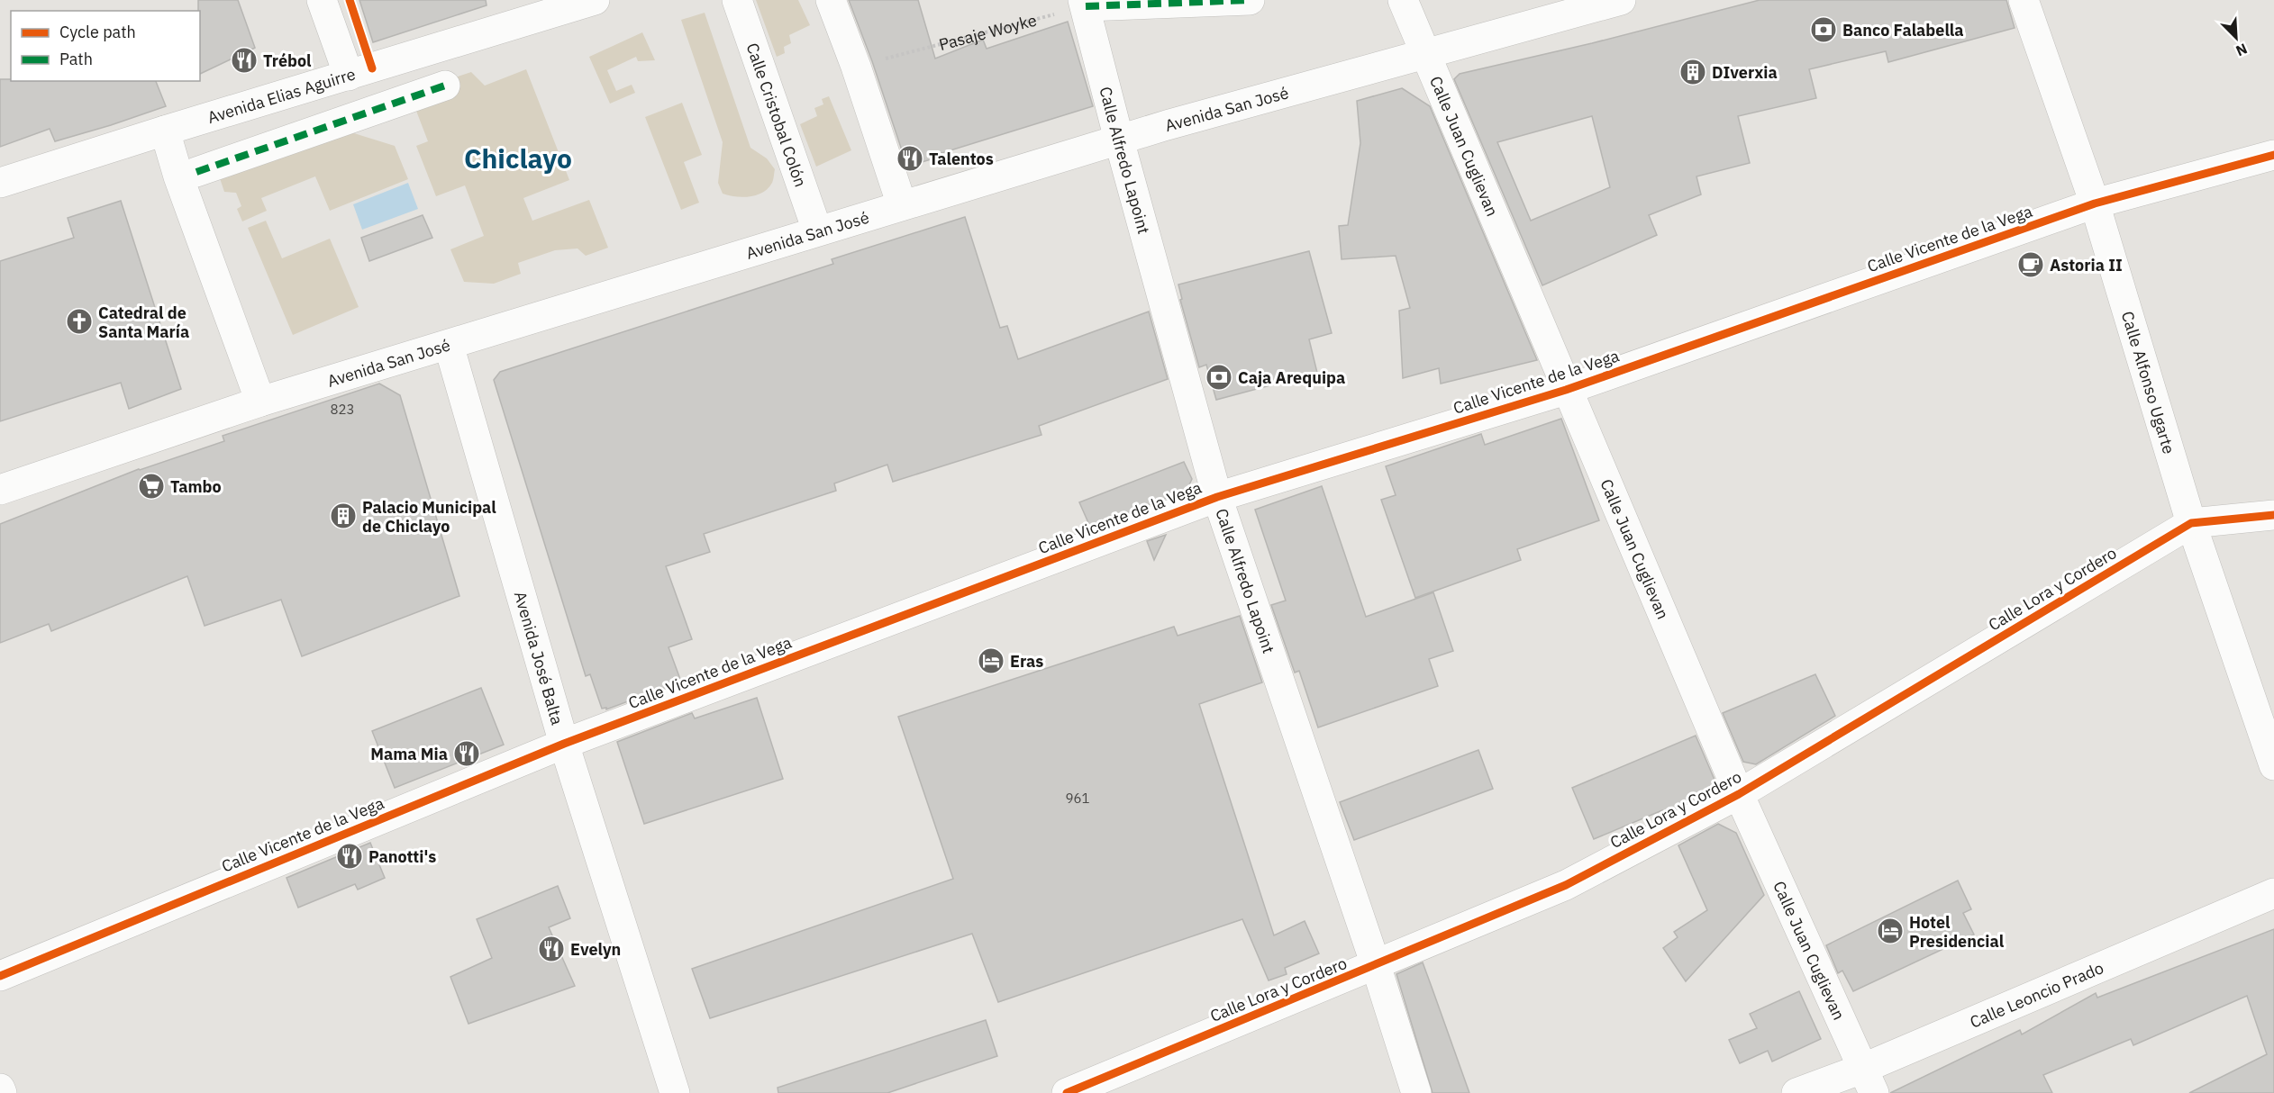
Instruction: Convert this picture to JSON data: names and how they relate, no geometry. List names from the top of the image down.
{
  "streets": {
    "street": [
      "Avenida Elias Aguirre",
      "Avenida San José",
      "Calle Cristobal Colón",
      "Calle Juan Cuglievan",
      "Calle Alfredo Lapoint",
      "Calle Vicente de la Vega",
      "Calle Alfonso Ugarte",
      "Calle Lora y Cordero",
      "Avenida José Balta",
      "Calle Leoncio Prado"
    ],
    "path": ["Pasaje Woyke"]
  },
  "crossings": [
    ["Pasaje Woyke", "Calle Alfredo Lapoint"],
    ["Avenida San José", "Calle Cristobal Colón"],
    ["Avenida San José", "Calle Juan Cuglievan"],
    ["Avenida San José", "Calle Alfredo Lapoint"],
    ["Avenida San José", "Avenida José Balta"],
    ["Calle Juan Cuglievan", "Calle Vicente de la Vega"],
    ["Calle Juan Cuglievan", "Calle Lora y Cordero"],
    ["Calle Juan Cuglievan", "Calle Leoncio Prado"],
    ["Calle Alfredo Lapoint", "Calle Vicente de la Vega"],
    ["Calle Alfredo Lapoint", "Calle Lora y Cordero"],
    ["Calle Vicente de la Vega", "Calle Alfonso Ugarte"],
    ["Calle Vicente de la Vega", "Avenida José Balta"],
    ["Calle Alfonso Ugarte", "Calle Lora y Cordero"]
  ],
  "districts": ["Chiclayo"],
  "places": {
    "bank": ["Banco Falabella", "Caja Arequipa"],
    "restaurant": [
      "Trébol",
      "Talentos",
      "Mama Mia",
      "Panotti's",
      "Evelyn"
    ],
    "building": ["DIverxia", "Palacio Municipal de Chiclayo"],
    "cafe": ["Astoria II"],
    "church": ["Catedral de Santa María"],
    "supermarket": ["Tambo"],
    "hotel": ["Eras", "Hotel Presidencial"]
  },
  "house_numbers": ["823", "961"],
  "legend": ["Cycle path", "Path"],
  "north": "bottom right"
}
